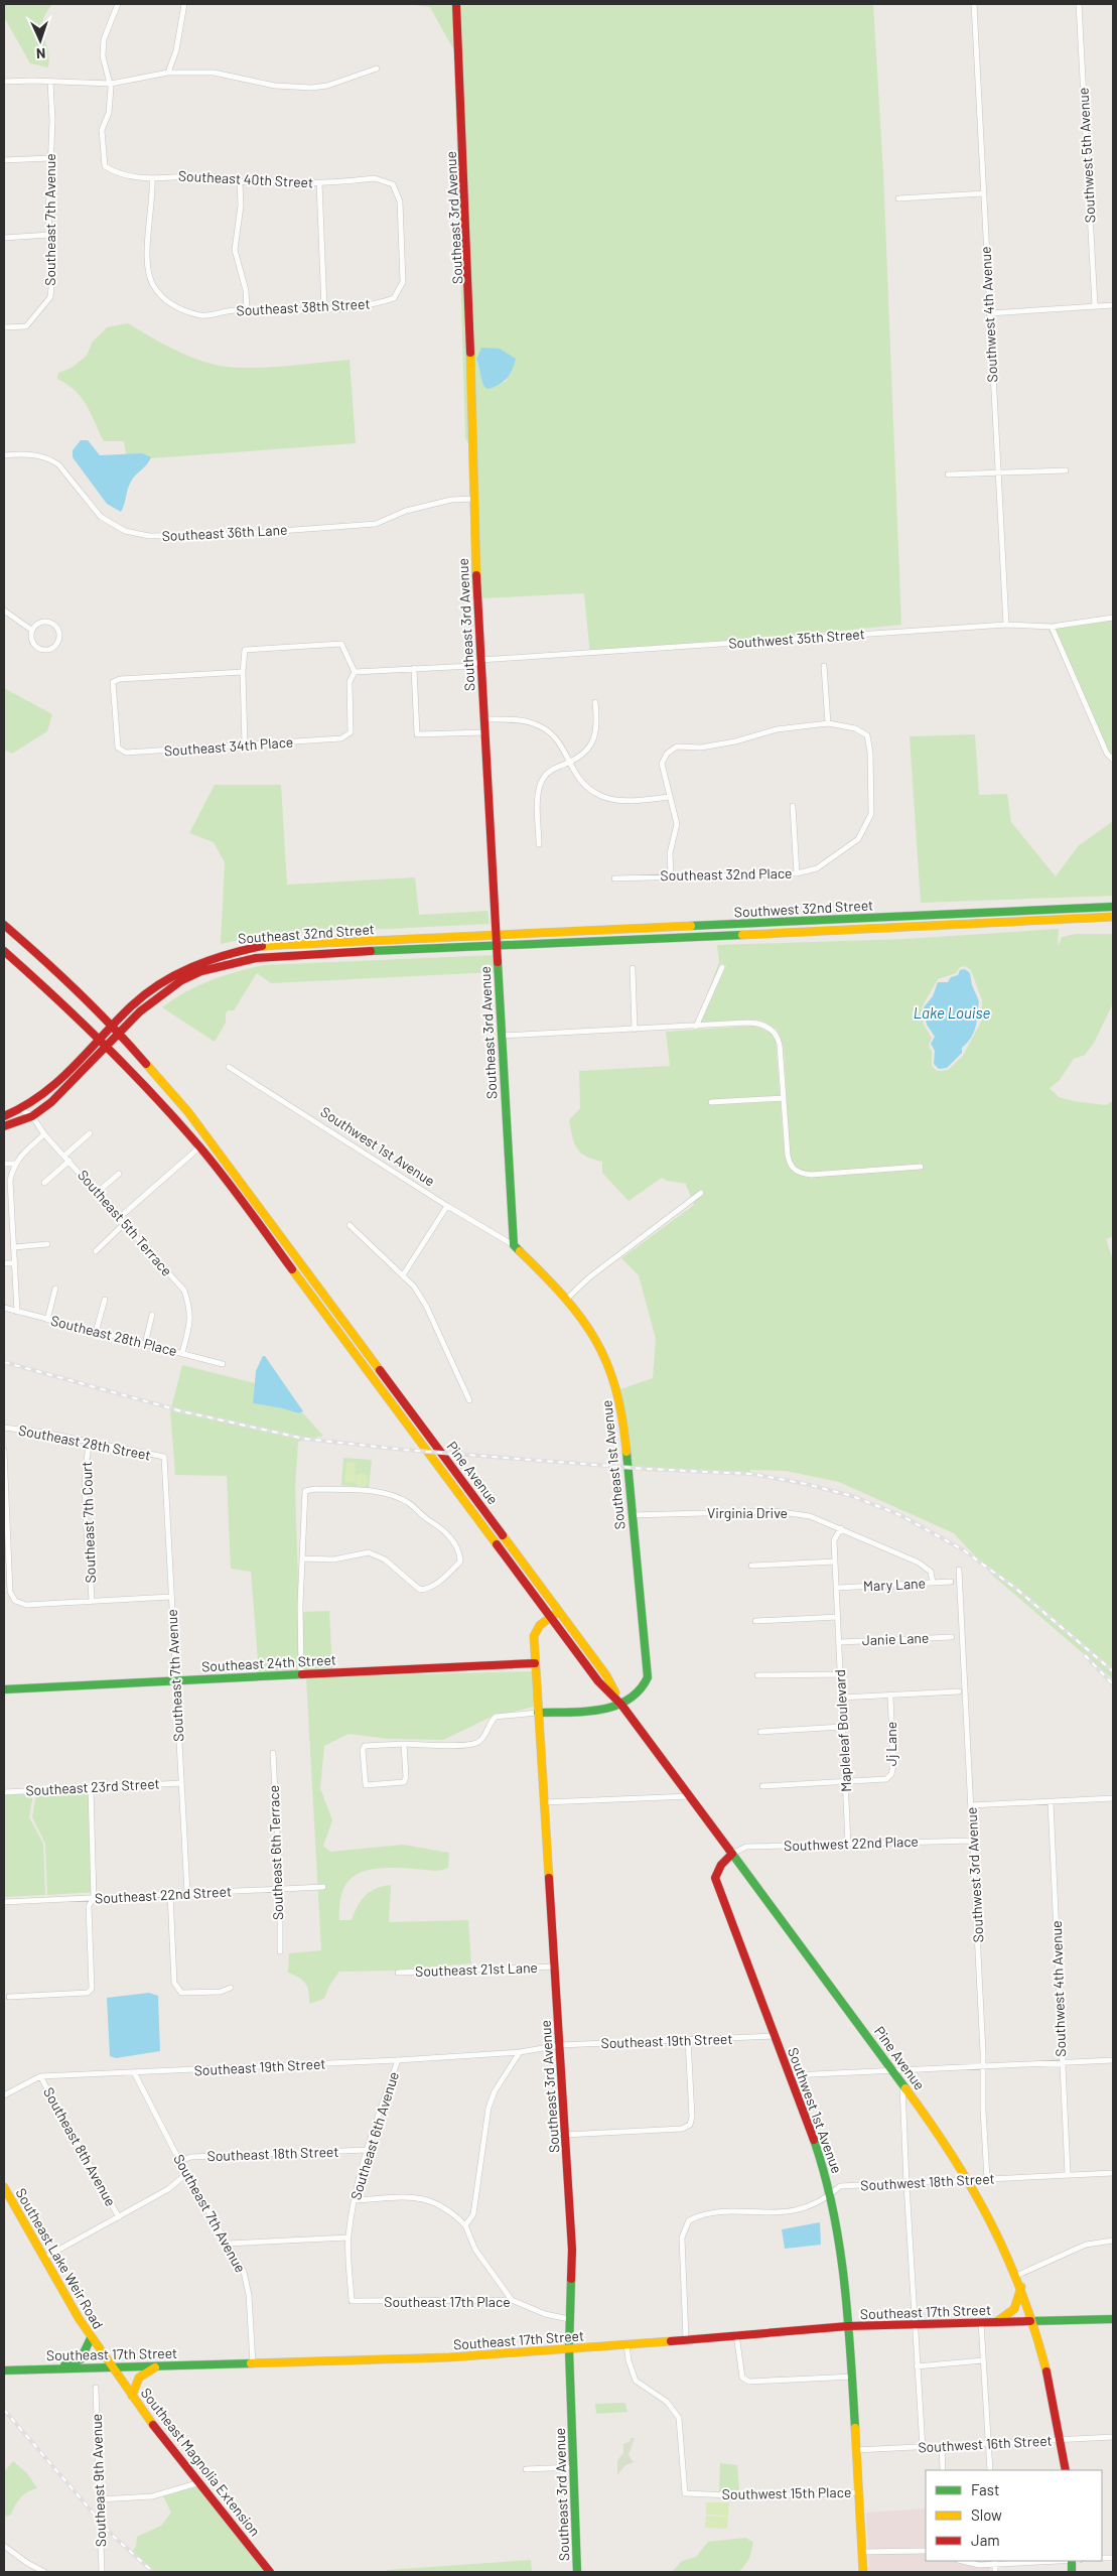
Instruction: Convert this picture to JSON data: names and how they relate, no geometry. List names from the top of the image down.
{
  "streets": {
    "main road": [
      "Southeast 3rd Avenue",
      "Southwest 32nd Street",
      "Southeast 32nd Street",
      "Southwest 1st Avenue",
      "Southeast 1st Avenue",
      "Pine Avenue",
      "Southeast 24th Street",
      "Southeast Lake Weir Road",
      "Southeast 17th Street",
      "Southeast Magnolia Extension"
    ],
    "street": [
      "Southwest 5th Avenue",
      "Southeast 40th Street",
      "Southeast 7th Avenue",
      "Southeast 38th Street",
      "Southwest 4th Avenue",
      "Southeast 36th Lane",
      "Southwest 35th Street",
      "Southeast 34th Place",
      "Southeast 32nd Place",
      "Southeast 5th Terrace",
      "Southeast 28th Place",
      "Southeast 28th Street",
      "Virginia Drive",
      "Southeast 7th Court",
      "Mary Lane",
      "Janie Lane",
      "Mapleleaf Boulevard",
      "Jj Lane",
      "Southeast 23rd Street",
      "Southwest 22nd Place",
      "Southeast 6th Terrace",
      "Southwest 3rd Avenue",
      "Southeast 22nd Street",
      "Southeast 21st Lane",
      "Southeast 19th Street",
      "Southeast 6th Avenue",
      "Southeast 8th Avenue",
      "Southeast 18th Street",
      "Southwest 18th Street",
      "Southeast 17th Place",
      "Southwest 16th Street",
      "Southeast 9th Avenue",
      "Southwest 15th Place"
    ]
  },
  "crossings": [
    ["Southeast 40th Street", "Southeast 38th Street"],
    ["Southeast 3rd Avenue", "Southeast 36th Lane"],
    ["Southeast 3rd Avenue", "Southwest 35th Street"],
    ["Southeast 3rd Avenue", "Southwest 32nd Street"],
    ["Southeast 3rd Avenue", "Southeast 32nd Street"],
    ["Southeast 3rd Avenue", "Southwest 1st Avenue"],
    ["Southeast 3rd Avenue", "Southeast 1st Avenue"],
    ["Southeast 3rd Avenue", "Pine Avenue"],
    ["Southeast 3rd Avenue", "Southeast 24th Street"],
    ["Southeast 3rd Avenue", "Southeast 21st Lane"],
    ["Southeast 3rd Avenue", "Southeast 19th Street"],
    ["Southeast 3rd Avenue", "Southeast 17th Place"],
    ["Southeast 3rd Avenue", "Southeast 17th Street"],
    ["Southeast 7th Avenue", "Southeast 28th Street"],
    ["Southeast 7th Avenue", "Southeast 24th Street"],
    ["Southeast 7th Avenue", "Southeast 23rd Street"],
    ["Southeast 7th Avenue", "Southeast 22nd Street"],
    ["Southeast 7th Avenue", "Southeast 19th Street"],
    ["Southeast 7th Avenue", "Southeast 18th Street"],
    ["Southeast 7th Avenue", "Southeast 17th Street"],
    ["Southwest 4th Avenue", "Southwest 35th Street"],
    ["Southwest 4th Avenue", "Southwest 18th Street"],
    ["Southwest 35th Street", "Southeast 34th Place"],
    ["Southwest 32nd Street", "Southeast 32nd Street"],
    ["Southeast 32nd Street", "Southeast 5th Terrace"],
    ["Southeast 32nd Street", "Pine Avenue"],
    ["Southwest 1st Avenue", "Southeast 1st Avenue"],
    ["Southwest 1st Avenue", "Pine Avenue"],
    ["Southwest 1st Avenue", "Southwest 22nd Place"],
    ["Southwest 1st Avenue", "Southeast 19th Street"],
    ["Southwest 1st Avenue", "Southwest 18th Street"],
    ["Southwest 1st Avenue", "Southeast 17th Street"],
    ["Southwest 1st Avenue", "Southwest 16th Street"],
    ["Southwest 1st Avenue", "Southwest 15th Place"],
    ["Southeast 5th Terrace", "Southeast 28th Place"],
    ["Southeast 28th Street", "Southeast 7th Court"],
    ["Southeast 1st Avenue", "Pine Avenue"],
    ["Southeast 1st Avenue", "Virginia Drive"],
    ["Pine Avenue", "Southwest 22nd Place"],
    ["Pine Avenue", "Southwest 18th Street"],
    ["Pine Avenue", "Southeast 17th Street"],
    ["Pine Avenue", "Southwest 16th Street"],
    ["Virginia Drive", "Mary Lane"],
    ["Virginia Drive", "Mapleleaf Boulevard"],
    ["Mary Lane", "Mapleleaf Boulevard"],
    ["Janie Lane", "Mapleleaf Boulevard"],
    ["Mapleleaf Boulevard", "Jj Lane"],
    ["Mapleleaf Boulevard", "Southwest 22nd Place"],
    ["Southwest 22nd Place", "Southwest 3rd Avenue"],
    ["Southeast 6th Terrace", "Southeast 22nd Street"],
    ["Southwest 3rd Avenue", "Southwest 18th Street"],
    ["Southeast 19th Street", "Southeast 6th Avenue"],
    ["Southeast 19th Street", "Southeast 8th Avenue"],
    ["Southeast 6th Avenue", "Southeast 18th Street"],
    ["Southeast 6th Avenue", "Southeast 17th Place"],
    ["Southwest 18th Street", "Southeast 17th Street"],
    ["Southeast Lake Weir Road", "Southeast 17th Street"],
    ["Southeast Lake Weir Road", "Southeast Magnolia Extension"],
    ["Southeast 17th Street", "Southeast Magnolia Extension"],
    ["Southeast 17th Street", "Southwest 15th Place"]
  ],
  "water": ["Lake Louise"],
  "legend": ["Fast", "Slow", "Jam"],
  "north": "bottom"
}
